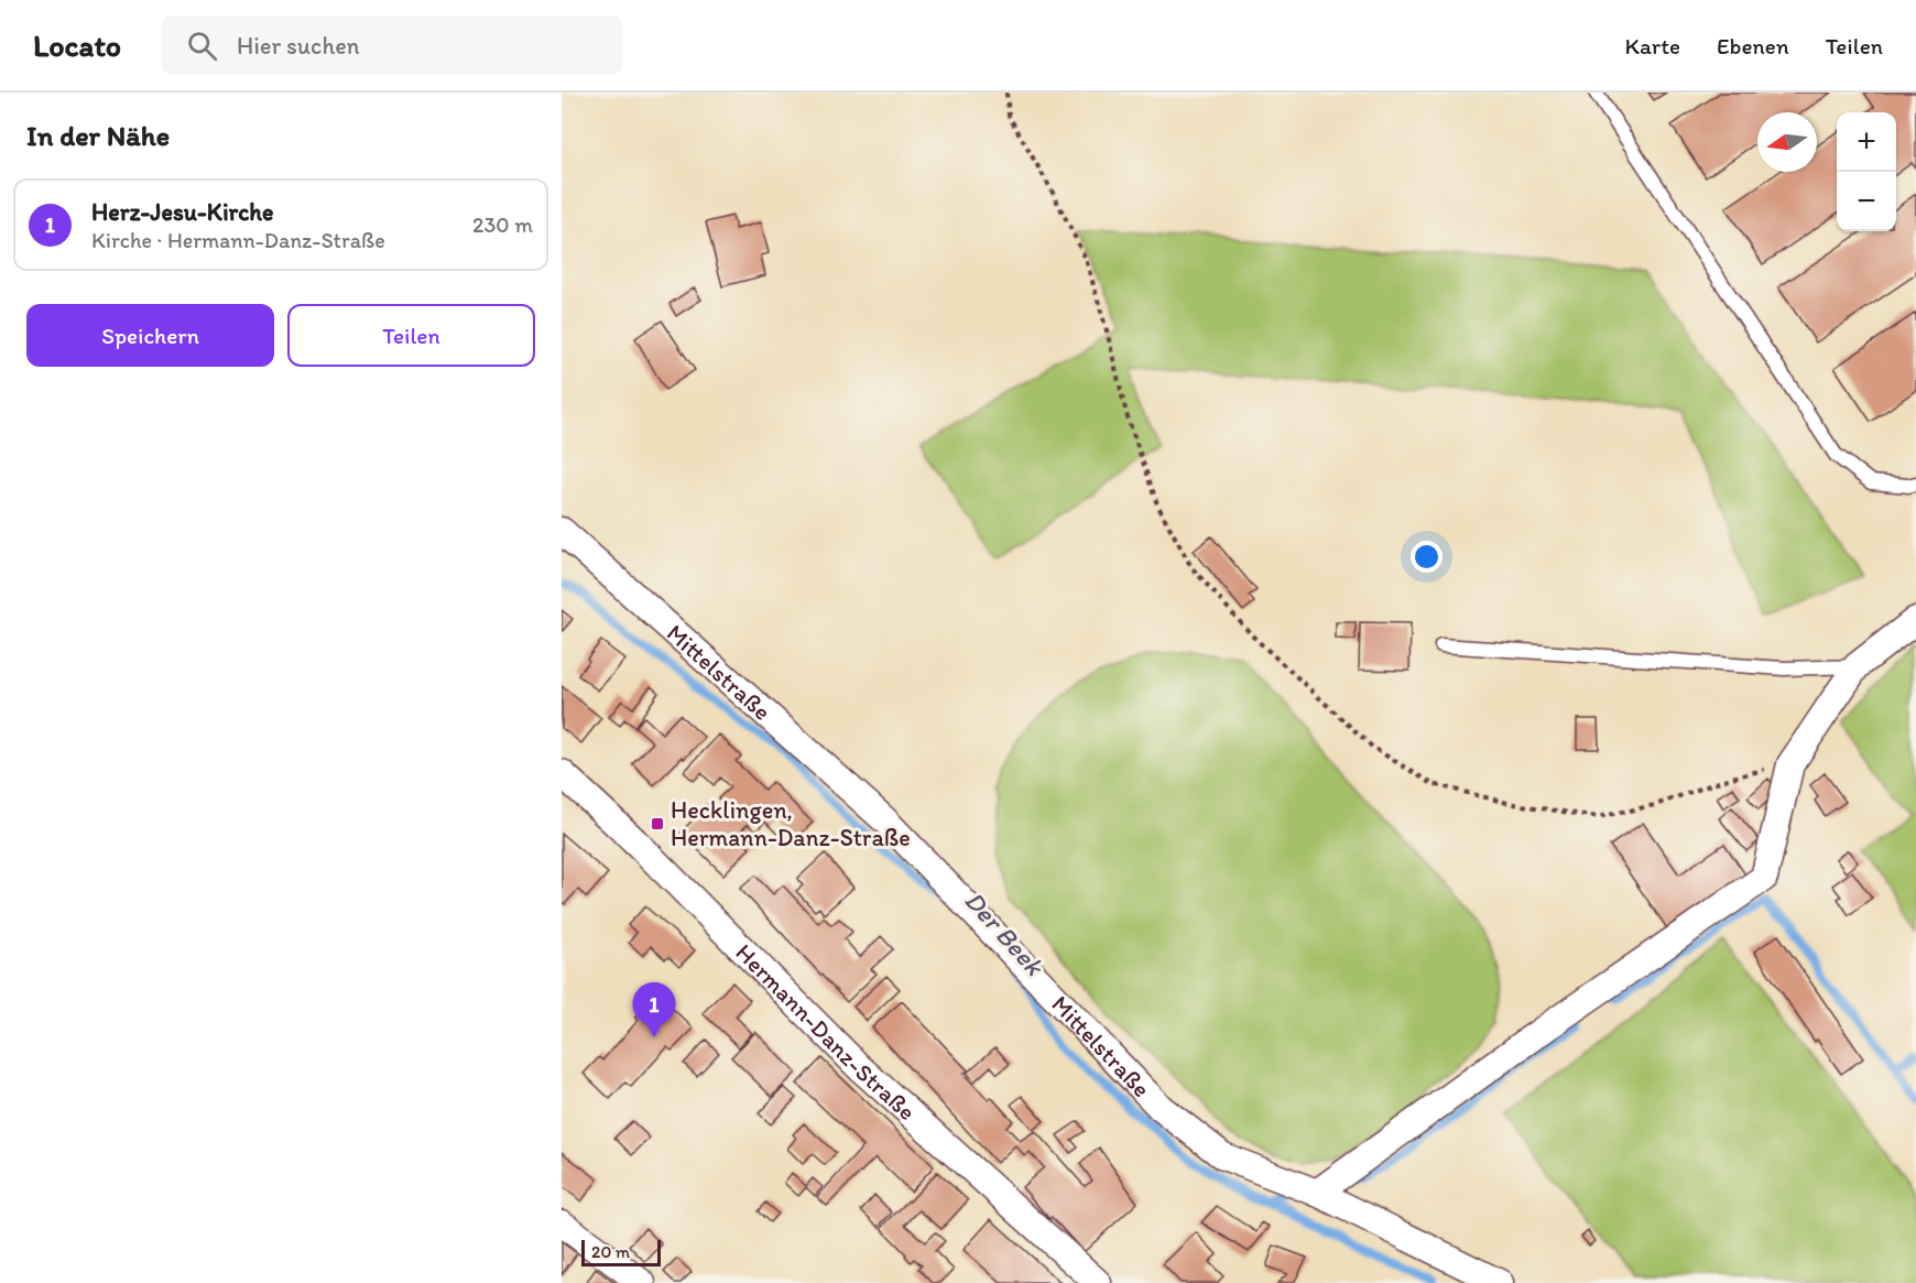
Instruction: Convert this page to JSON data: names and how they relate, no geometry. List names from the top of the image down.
{
  "streets": {
    "street": ["Mittelstraße", "Hermann-Danz-Straße"]
  },
  "water": ["Der Beek"],
  "places": {
    "transit": ["Hecklingen, Hermann-Danz-Straße"]
  },
  "scale_bar": "20 m",
  "north": "left",
  "page": {
    "header": "Locato",
    "search": "Hier suchen",
    "nav": ["Karte", "Ebenen", "Teilen"],
    "heading": "In der Nähe",
    "map_buttons": ["+", "−"],
    "list": [
      {
        "mark": "1",
        "name": "Herz-Jesu-Kirche",
        "note": "Kirche · Hermann-Danz-Straße",
        "value": "230 m"
      }
    ],
    "buttons": ["Speichern", "Teilen"],
    "pins": "1",
    "scale": "20 m"
  }
}
